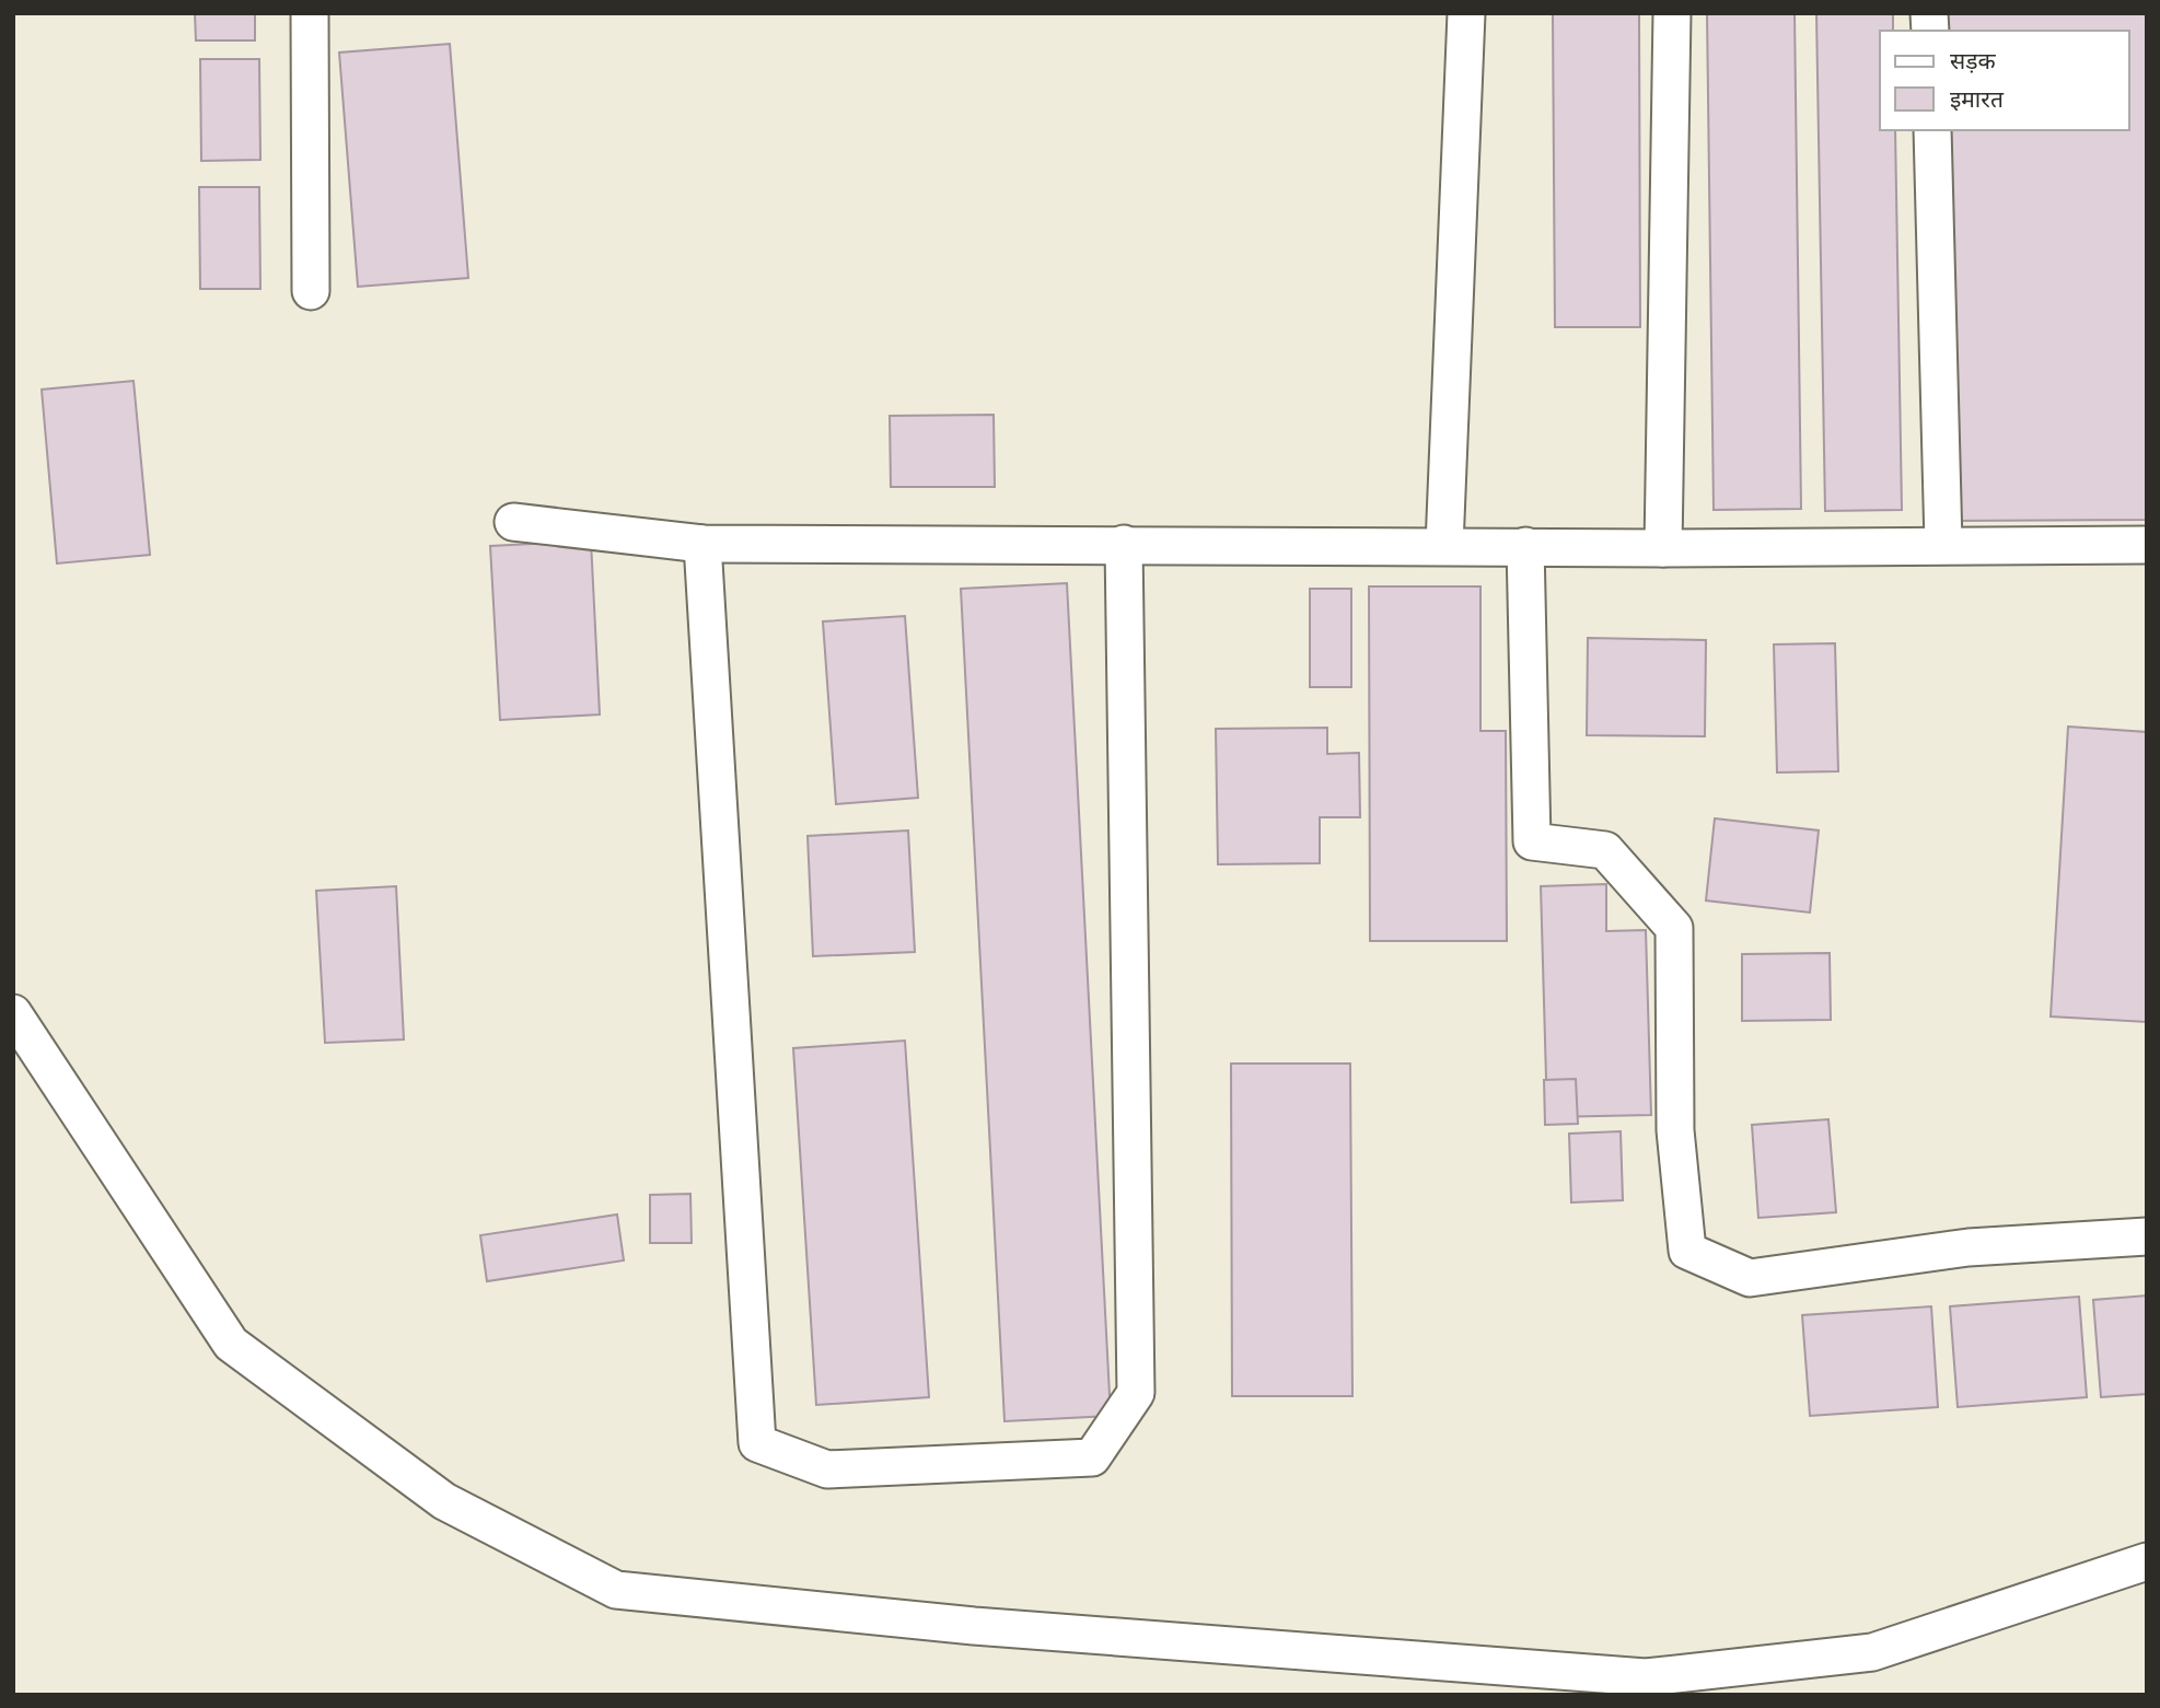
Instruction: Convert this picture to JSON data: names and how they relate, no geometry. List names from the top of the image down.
{
  "legend": ["सड़क", "इमारत"]
}
